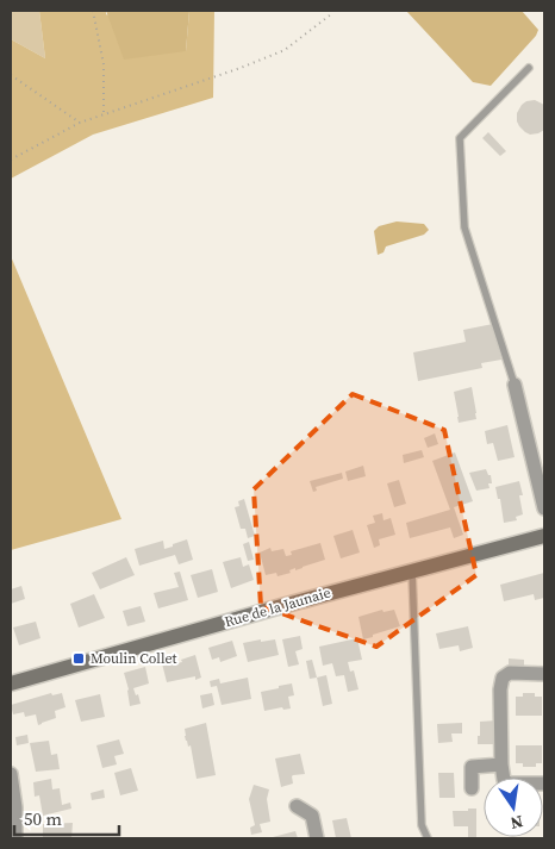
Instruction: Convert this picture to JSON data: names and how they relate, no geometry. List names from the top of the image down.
{
  "streets": {
    "main road": ["Rue de la Jaunaie"]
  },
  "places": {
    "transit": ["Moulin Collet"]
  },
  "scale_bar": "50 m",
  "north": "bottom"
}
